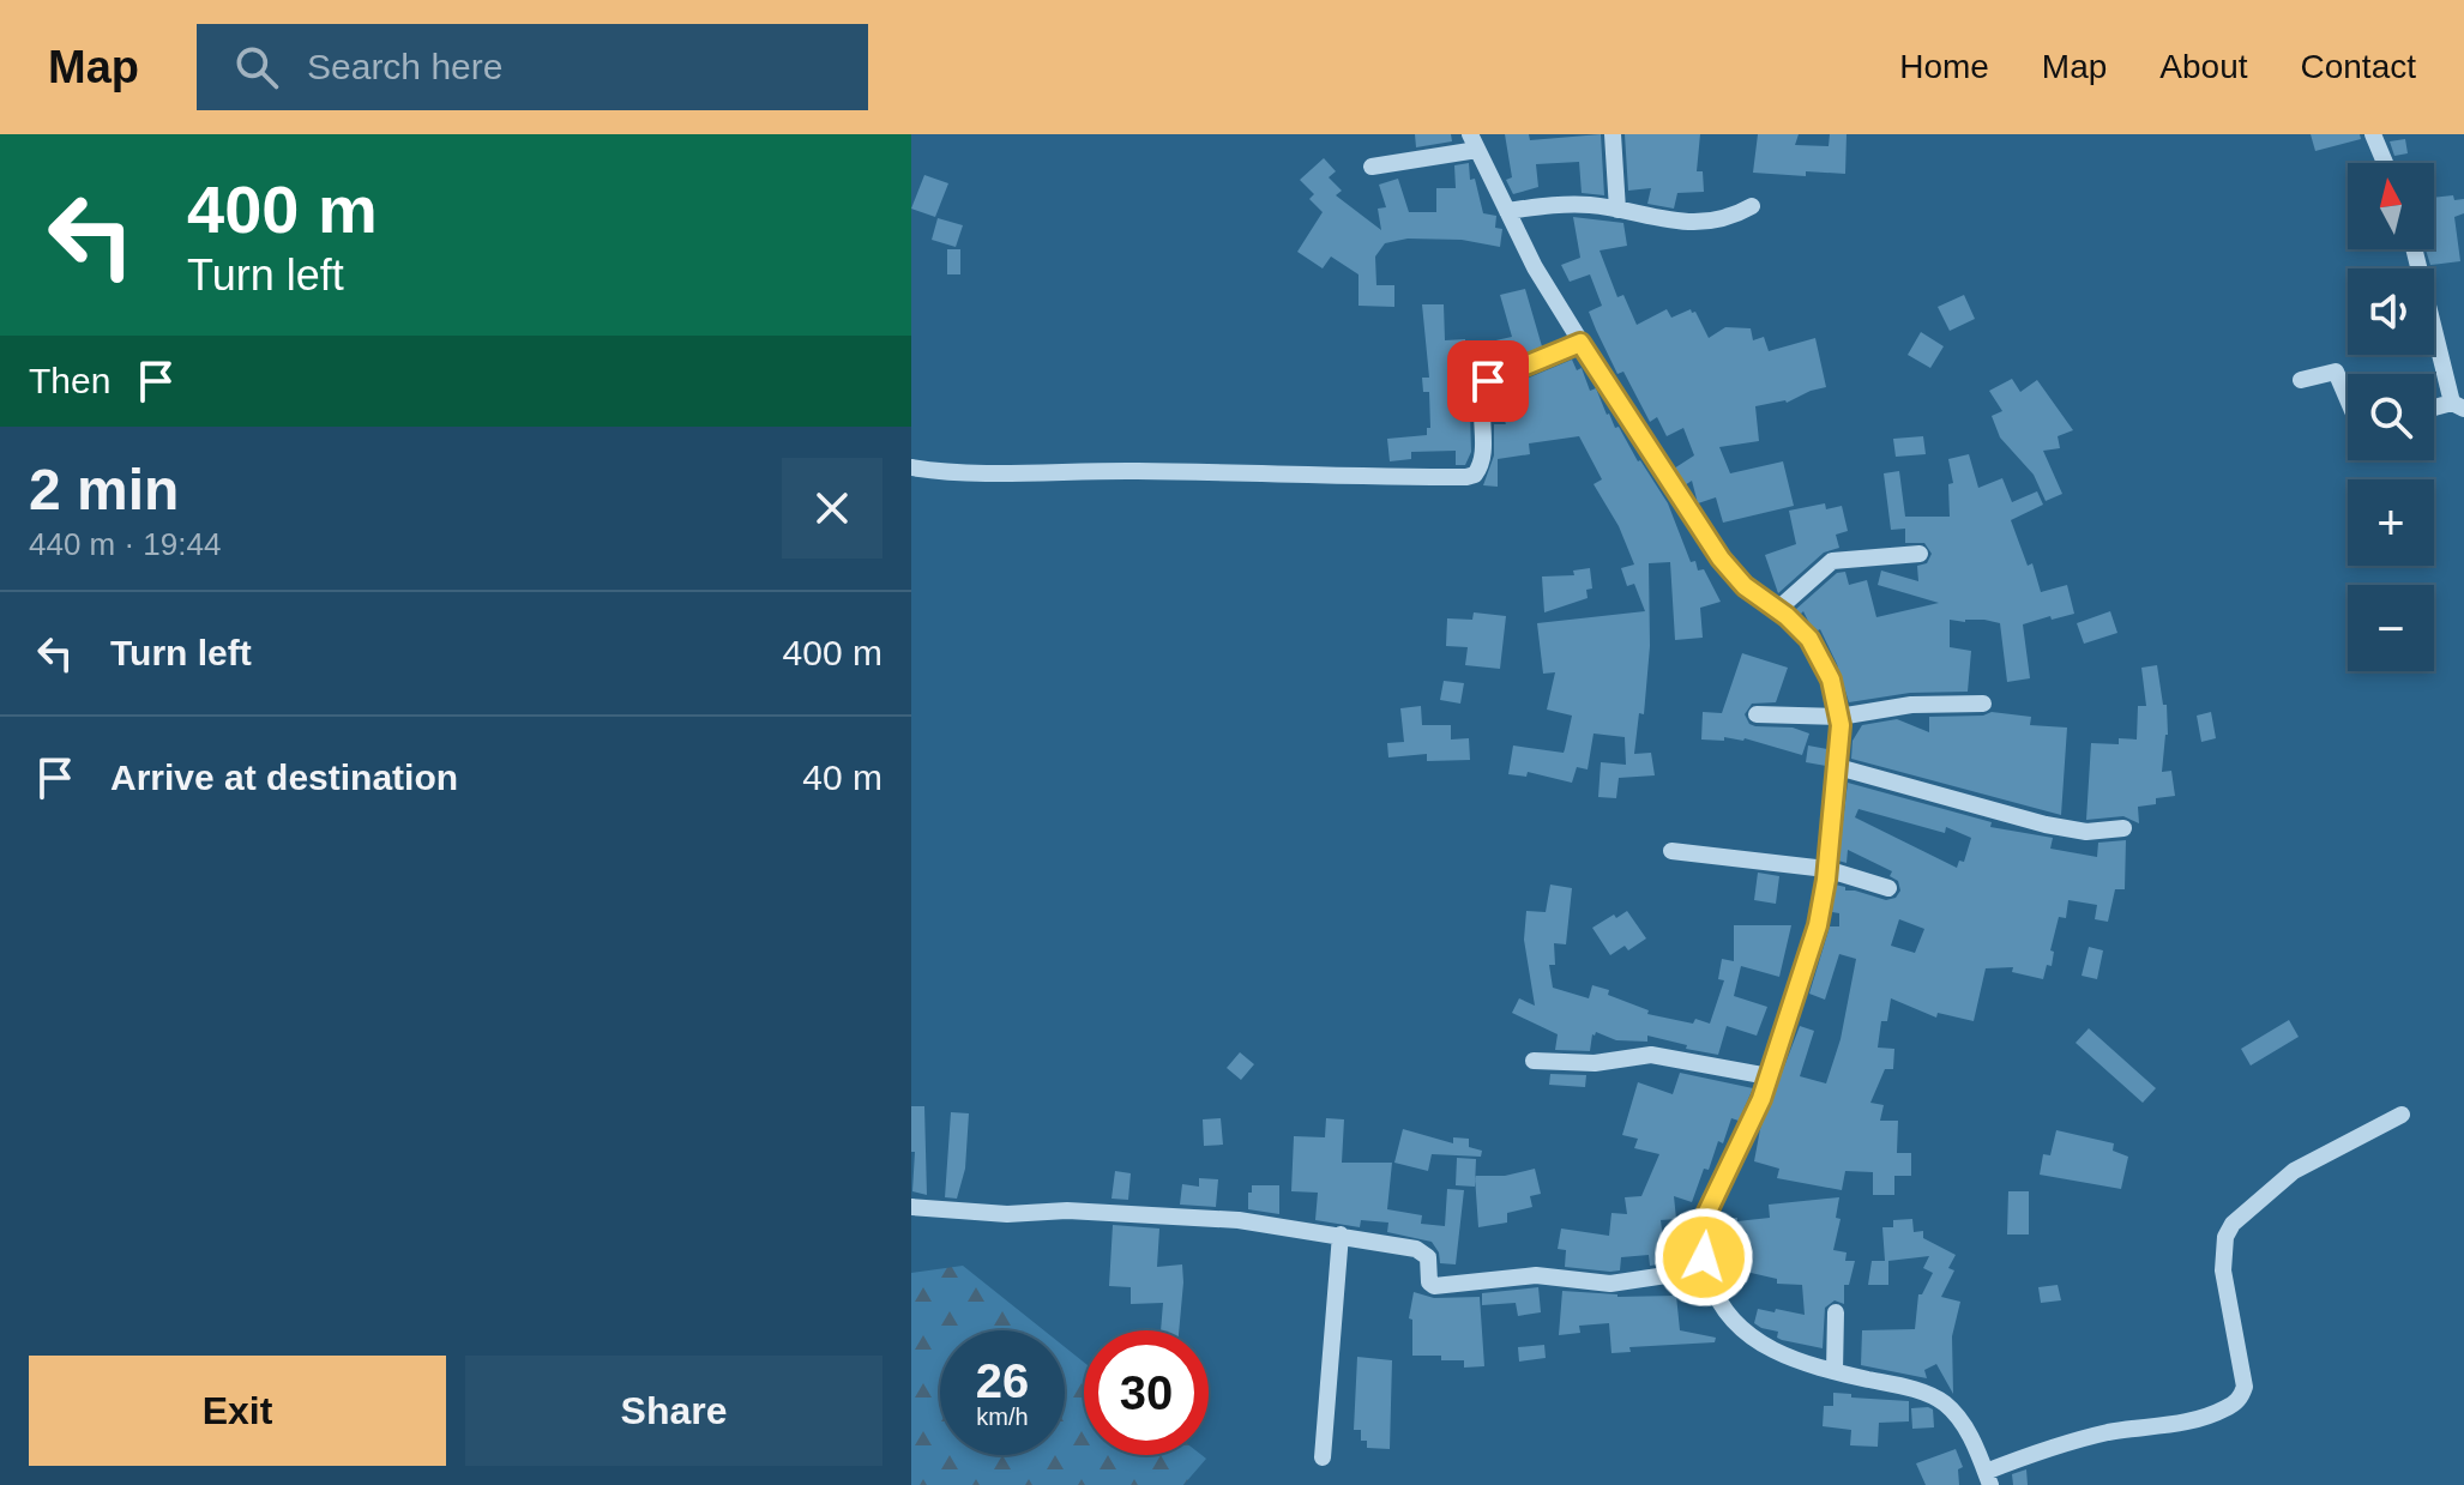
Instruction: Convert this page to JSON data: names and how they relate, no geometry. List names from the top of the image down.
{
  "north": "top",
  "page": {
    "header": "Map",
    "search": "Search here",
    "nav": [
      "Home",
      "Map",
      "About",
      "Contact"
    ],
    "turn": ["400 m", "Turn left"],
    "map_buttons": ["+", "−"],
    "then": "Then",
    "heading": ["2 min", "440 m · 19:44"],
    "list": [
      {
        "name": "Turn left",
        "value": "400 m"
      },
      {
        "name": "Arrive at destination",
        "value": "40 m"
      }
    ],
    "speed": "26 km/h",
    "limit": "30",
    "buttons": ["Exit", "Share"]
  }
}
